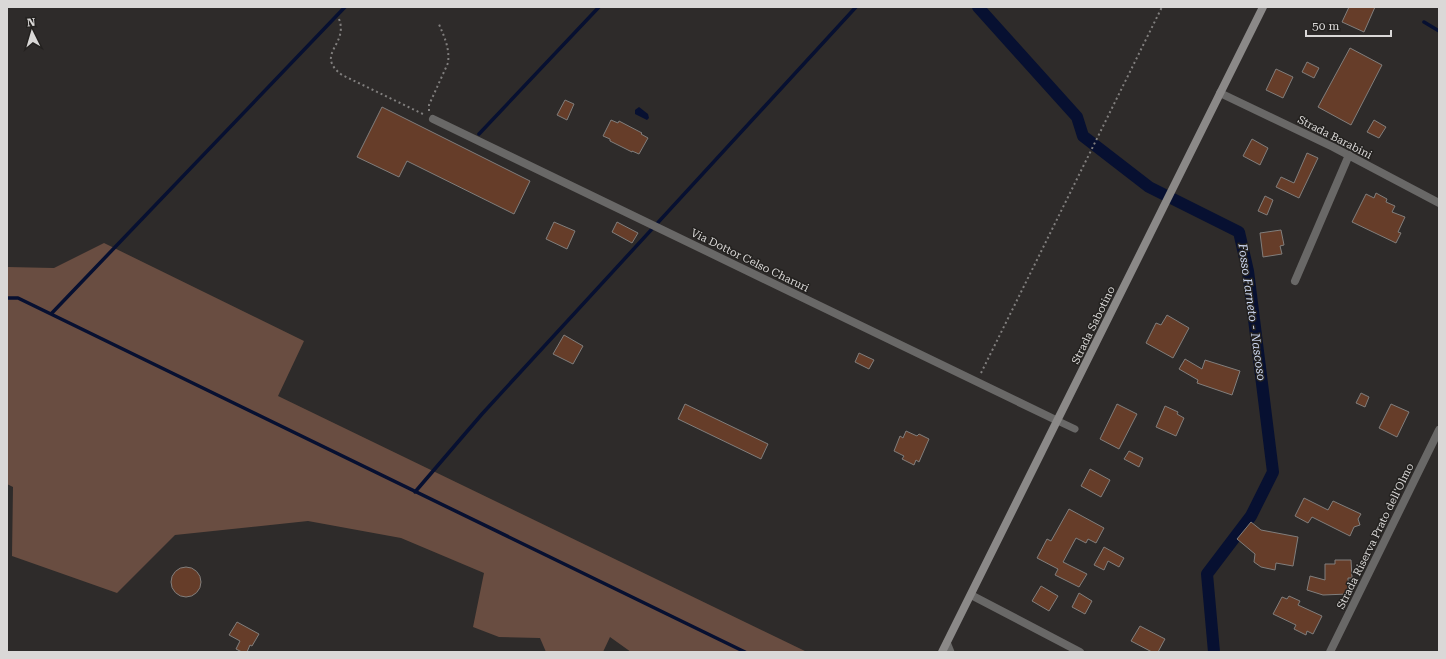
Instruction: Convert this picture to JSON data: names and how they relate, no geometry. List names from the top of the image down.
{
  "streets": {
    "street": [
      "Strada Barabini",
      "Via Dottor Celso Charuri",
      "Strada Sabotino",
      "Strada Riserva Prato dell'Olmo"
    ]
  },
  "crossings": [
    ["Strada Barabini", "Strada Sabotino"],
    ["Via Dottor Celso Charuri", "Strada Sabotino"]
  ],
  "water": ["Fosso Farneto - Nascoso"],
  "scale_bar": "50 m",
  "north": "top"
}
